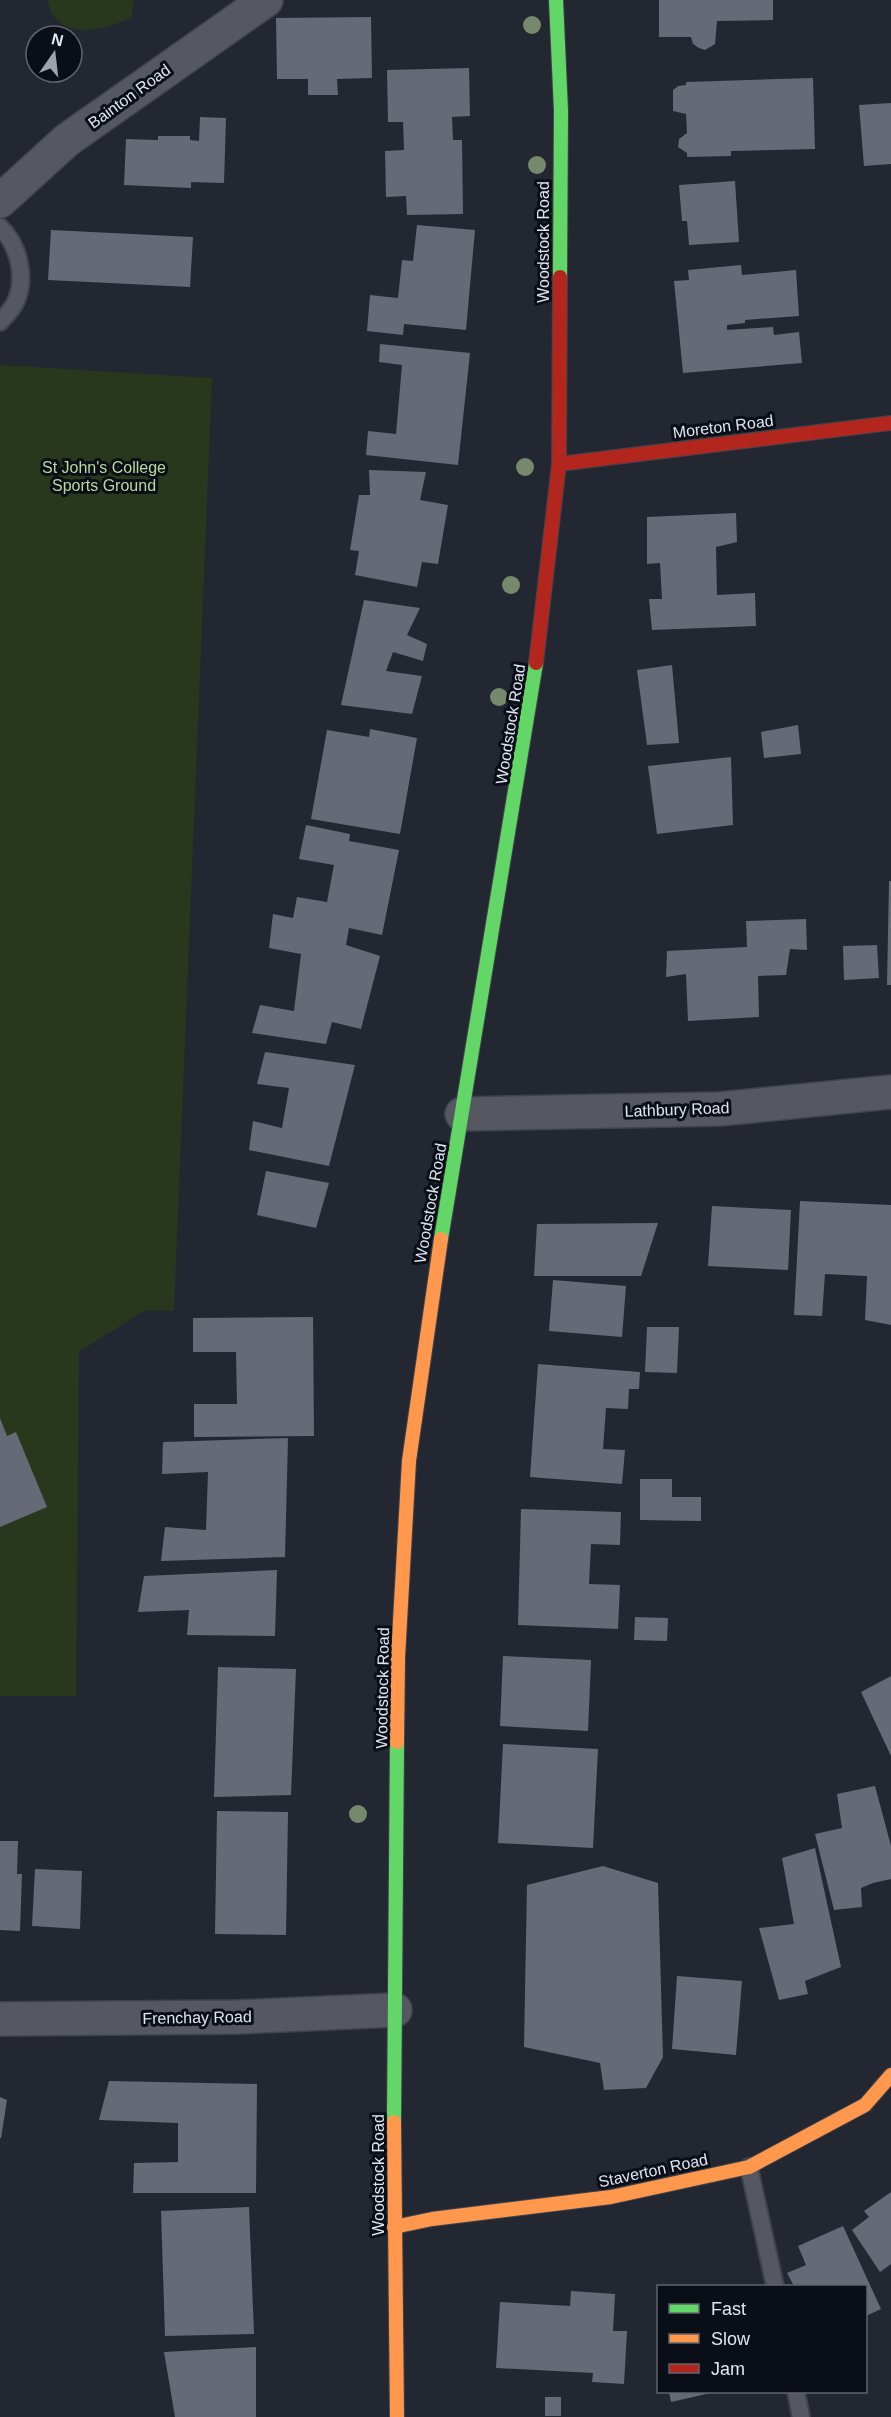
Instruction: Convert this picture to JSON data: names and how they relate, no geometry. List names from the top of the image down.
{
  "streets": {
    "main road": ["Woodstock Road", "Moreton Road", "Staverton Road"],
    "street": ["Bainton Road", "Lathbury Road", "Frenchay Road"]
  },
  "crossings": [
    ["Woodstock Road", "Moreton Road"],
    ["Woodstock Road", "Lathbury Road"],
    ["Woodstock Road", "Frenchay Road"],
    ["Woodstock Road", "Staverton Road"]
  ],
  "parks": ["St John's College Sports Ground"],
  "legend": ["Fast", "Slow", "Jam"],
  "north": "top"
}
